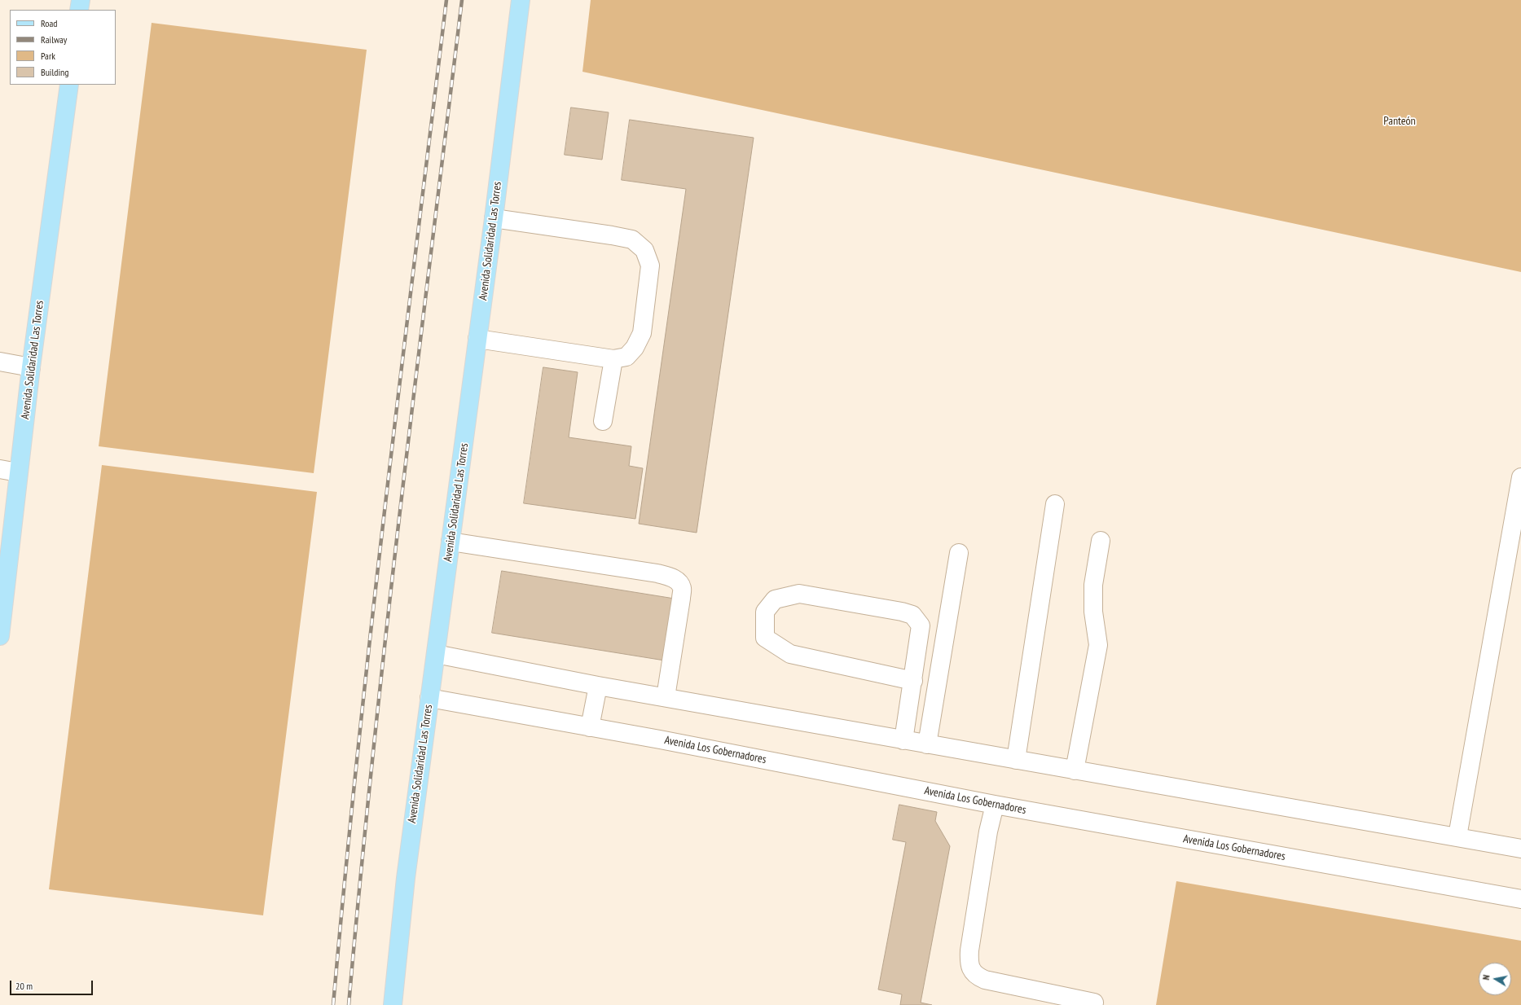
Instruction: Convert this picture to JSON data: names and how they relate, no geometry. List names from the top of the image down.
{
  "streets": {
    "main road": ["Avenida Solidaridad Las Torres"],
    "street": ["Avenida Los Gobernadores"]
  },
  "crossings": [
    ["Avenida Solidaridad Las Torres", "Avenida Los Gobernadores"]
  ],
  "parks": ["Panteón"],
  "legend": [
    "Road",
    "Railway",
    "Park",
    "Building"
  ],
  "scale_bar": "20 m",
  "north": "left"
}
